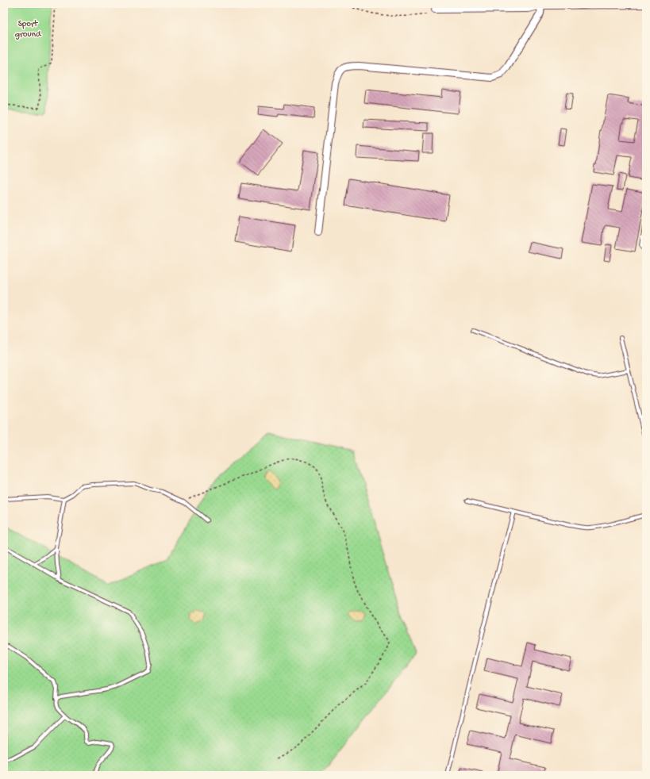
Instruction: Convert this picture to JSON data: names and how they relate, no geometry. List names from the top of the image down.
{
  "parks": ["Sport ground"]
}
